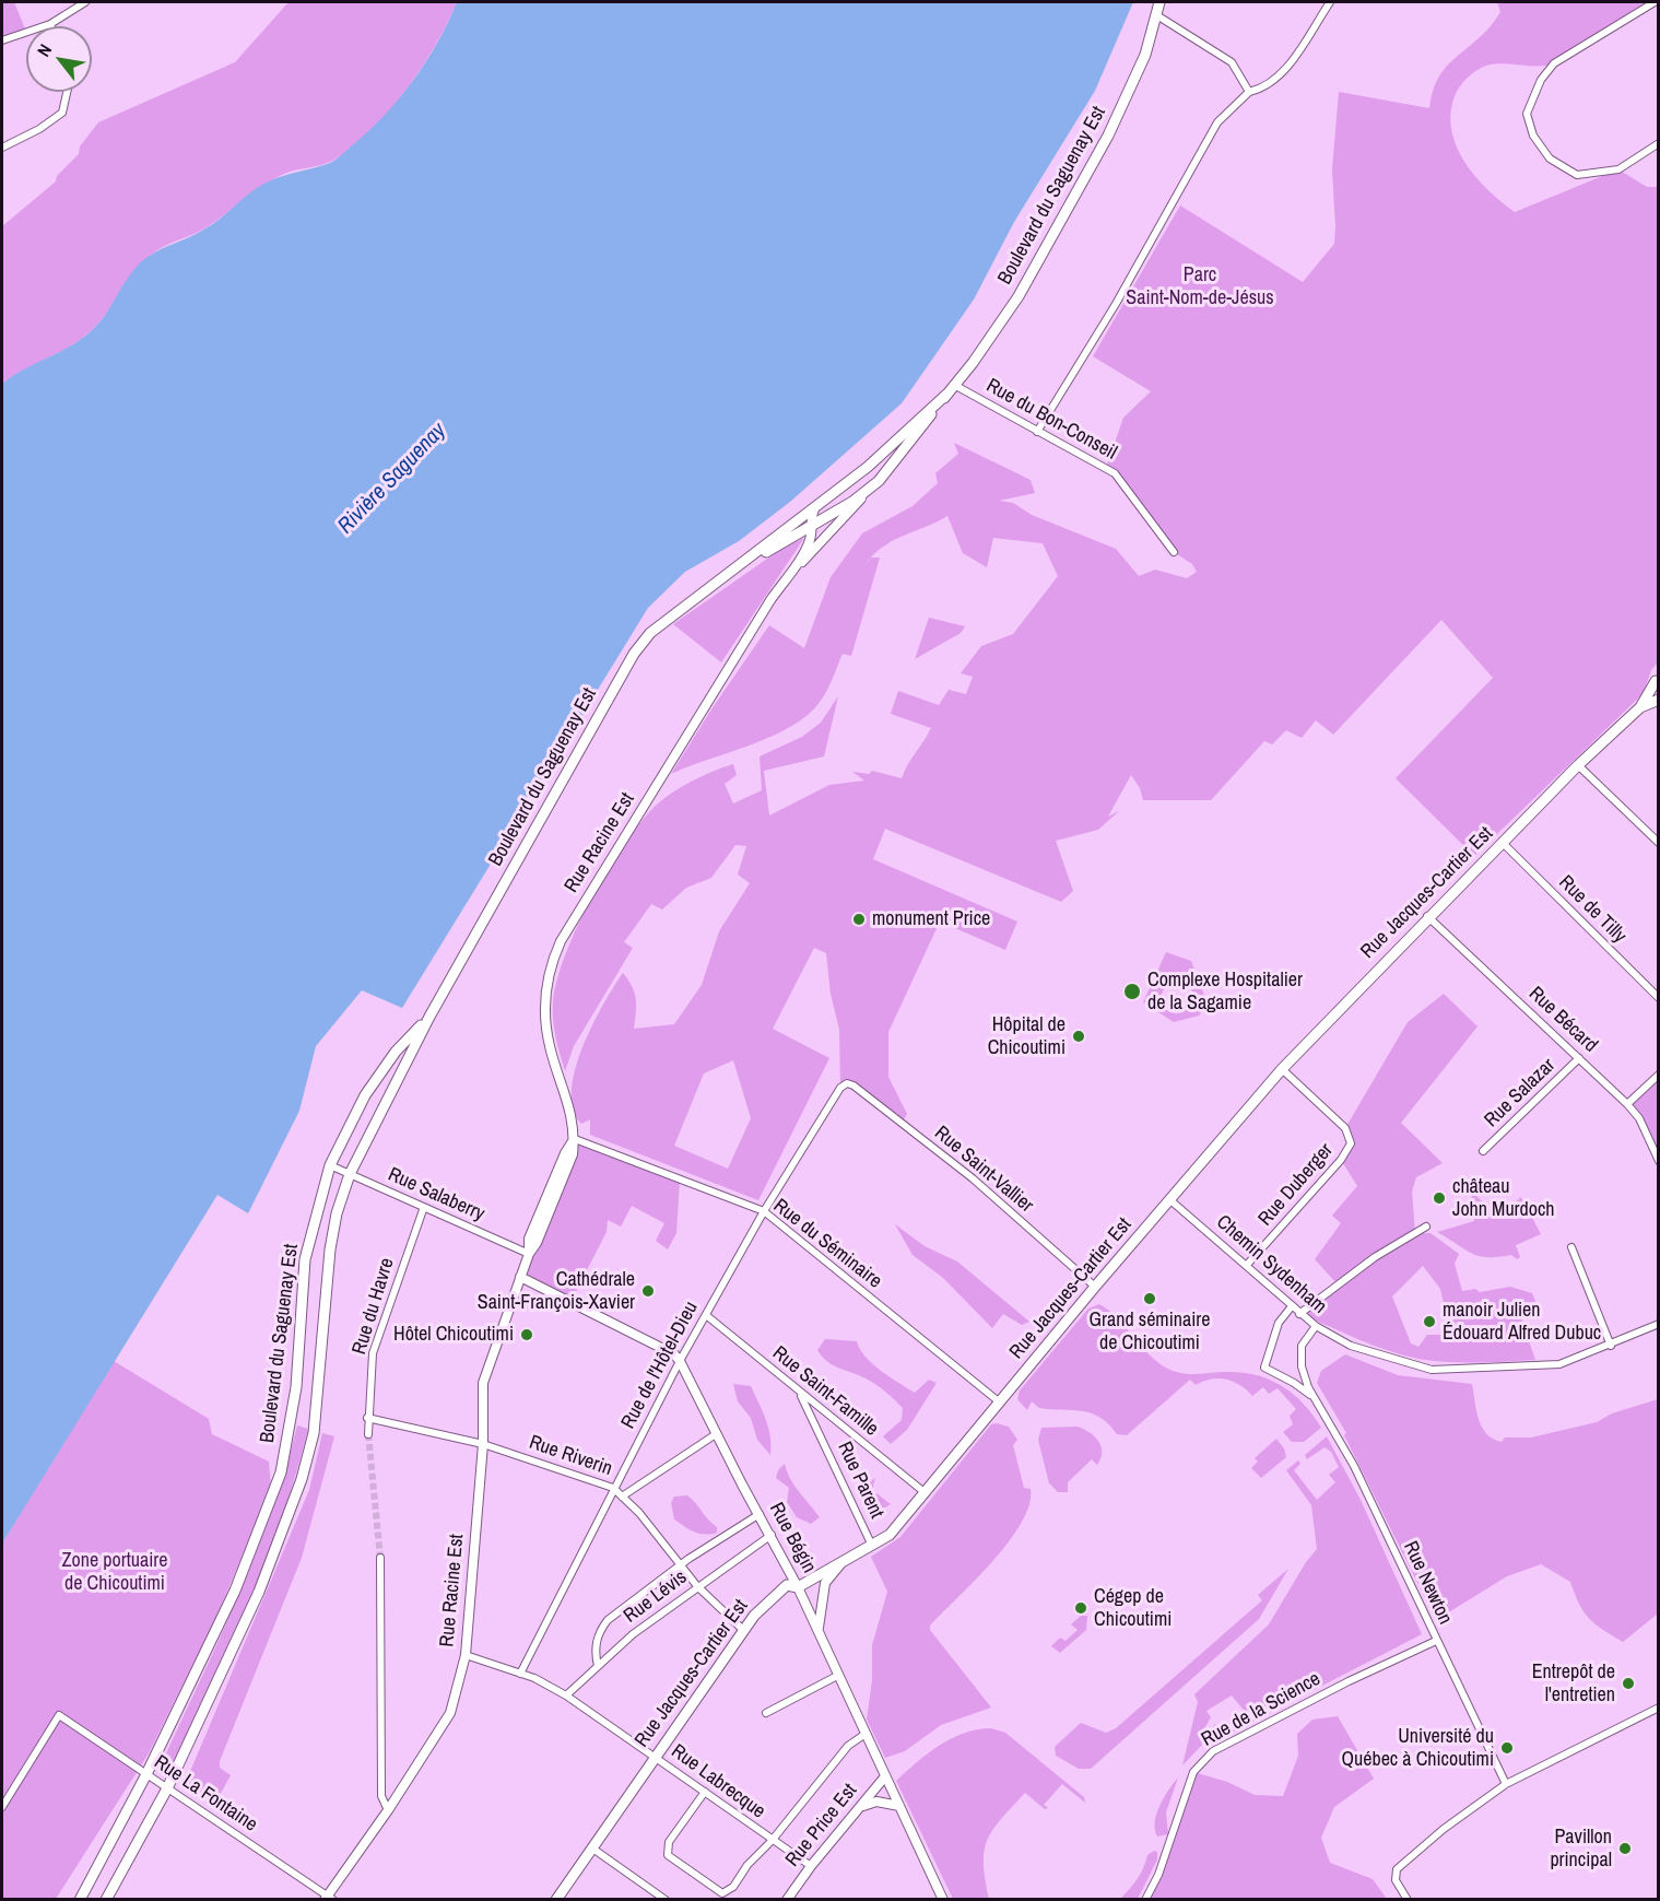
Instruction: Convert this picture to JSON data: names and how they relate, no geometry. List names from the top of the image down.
{
  "streets": {
    "main road": ["Boulevard du Saguenay Est", "Rue Jacques-Cartier Est"],
    "street": [
      "Rue du Bon-Conseil",
      "Rue Racine Est",
      "Rue de Tilly",
      "Rue Bécard",
      "Rue Salazar",
      "Rue Saint-Vallier",
      "Rue Duberger",
      "Rue Salaberry",
      "Rue du Séminaire",
      "Chemin Sydenham",
      "Rue du Havre",
      "Rue de l'Hôtel-Dieu",
      "Rue Saint-Famille",
      "Rue Riverin",
      "Rue Parent",
      "Rue Bégin",
      "Rue Newton",
      "Rue Lévis",
      "Rue de la Science",
      "Rue Labrecque",
      "Rue La Fontaine",
      "Rue Price Est"
    ]
  },
  "crossings": [
    ["Boulevard du Saguenay Est", "Rue du Bon-Conseil"],
    ["Boulevard du Saguenay Est", "Rue Racine Est"],
    ["Boulevard du Saguenay Est", "Rue Salaberry"],
    ["Boulevard du Saguenay Est", "Rue La Fontaine"],
    ["Rue Racine Est", "Rue Salaberry"],
    ["Rue Racine Est", "Rue du Séminaire"],
    ["Rue Racine Est", "Rue Riverin"],
    ["Rue Racine Est", "Rue Labrecque"],
    ["Rue Racine Est", "Rue La Fontaine"],
    ["Rue Jacques-Cartier Est", "Rue de Tilly"],
    ["Rue Jacques-Cartier Est", "Rue Bécard"],
    ["Rue Jacques-Cartier Est", "Rue Saint-Vallier"],
    ["Rue Jacques-Cartier Est", "Rue Duberger"],
    ["Rue Jacques-Cartier Est", "Rue du Séminaire"],
    ["Rue Jacques-Cartier Est", "Chemin Sydenham"],
    ["Rue Jacques-Cartier Est", "Rue Saint-Famille"],
    ["Rue Jacques-Cartier Est", "Rue Riverin"],
    ["Rue Jacques-Cartier Est", "Rue Parent"],
    ["Rue Jacques-Cartier Est", "Rue Bégin"],
    ["Rue Jacques-Cartier Est", "Rue Labrecque"],
    ["Rue Bécard", "Rue Salazar"],
    ["Rue Saint-Vallier", "Rue de l'Hôtel-Dieu"],
    ["Rue Duberger", "Chemin Sydenham"],
    ["Rue Salaberry", "Rue du Havre"],
    ["Rue du Séminaire", "Rue de l'Hôtel-Dieu"],
    ["Chemin Sydenham", "Rue Newton"],
    ["Rue du Havre", "Rue Riverin"],
    ["Rue de l'Hôtel-Dieu", "Rue Saint-Famille"],
    ["Rue de l'Hôtel-Dieu", "Rue Riverin"],
    ["Rue de l'Hôtel-Dieu", "Rue Bégin"],
    ["Rue de l'Hôtel-Dieu", "Rue Labrecque"],
    ["Rue Saint-Famille", "Rue Parent"],
    ["Rue Riverin", "Rue Lévis"],
    ["Rue Bégin", "Rue Lévis"],
    ["Rue Bégin", "Rue Price Est"],
    ["Rue Newton", "Rue de la Science"],
    ["Rue Lévis", "Rue Labrecque"],
    ["Rue Labrecque", "Rue Price Est"]
  ],
  "water": ["Rivière Saguenay"],
  "parks": ["Parc Saint-Nom-de-Jésus", "Zone portuaire de Chicoutimi"],
  "places": [
    "monument Price",
    "Complexe Hospitalier de la Sagamie",
    "Hôpital de Chicoutimi",
    "château John Murdoch",
    "Cathédrale Saint-François-Xavier",
    "Grand séminaire de Chicoutimi",
    "manoir Julien Édouard Alfred Dubuc",
    "Hôtel Chicoutimi",
    "Cégep de Chicoutimi",
    "Entrepôt de l'entretien",
    "Université du Québec à Chicoutimi",
    "Pavillon principal"
  ],
  "north": "top left"
}
